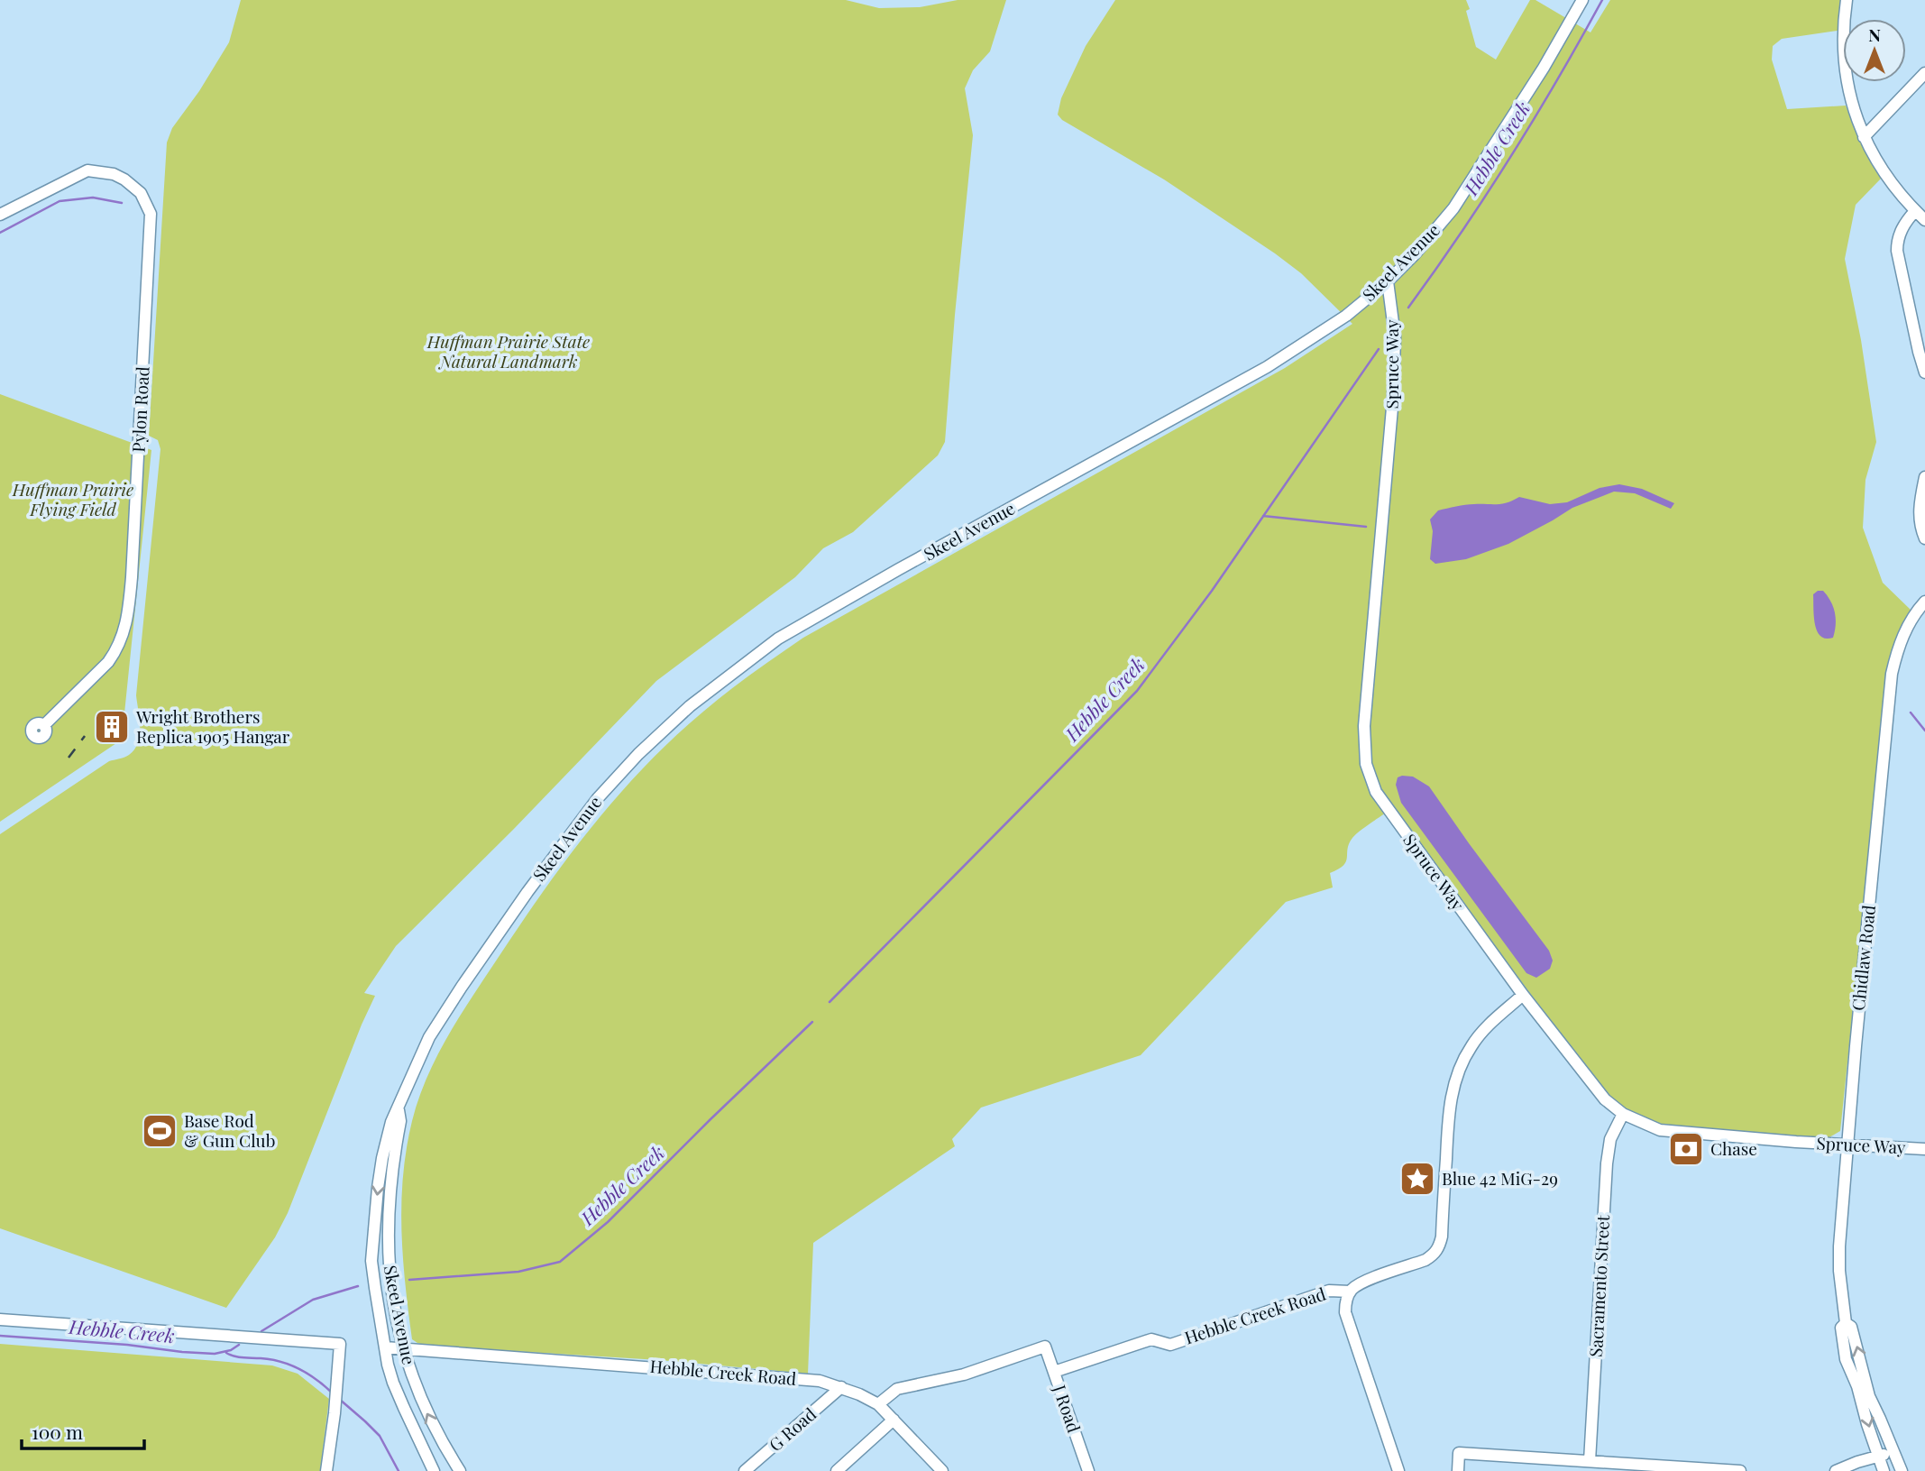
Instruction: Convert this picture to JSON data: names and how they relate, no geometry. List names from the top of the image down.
{
  "streets": {
    "street": [
      "Skeel Avenue",
      "Spruce Way",
      "Pylon Road",
      "Chidlaw Road",
      "Sacramento Street",
      "Hebble Creek Road",
      "J Road",
      "G Road"
    ]
  },
  "crossings": [
    ["Skeel Avenue", "Spruce Way"],
    ["Skeel Avenue", "Hebble Creek Road"],
    ["Spruce Way", "Chidlaw Road"],
    ["Spruce Way", "Sacramento Street"],
    ["Hebble Creek Road", "J Road"],
    ["Hebble Creek Road", "G Road"]
  ],
  "water": ["Hebble Creek"],
  "parks": ["Huffman Prairie State Natural Landmark", "Huffman Prairie Flying Field"],
  "places": {
    "building": ["Wright Brothers Replica 1905 Hangar"],
    "sports": ["Base Rod & Gun Club"],
    "bank": ["Chase"],
    "place": ["Blue 42 MiG-29"]
  },
  "scale_bar": "100 m",
  "north": "top"
}
